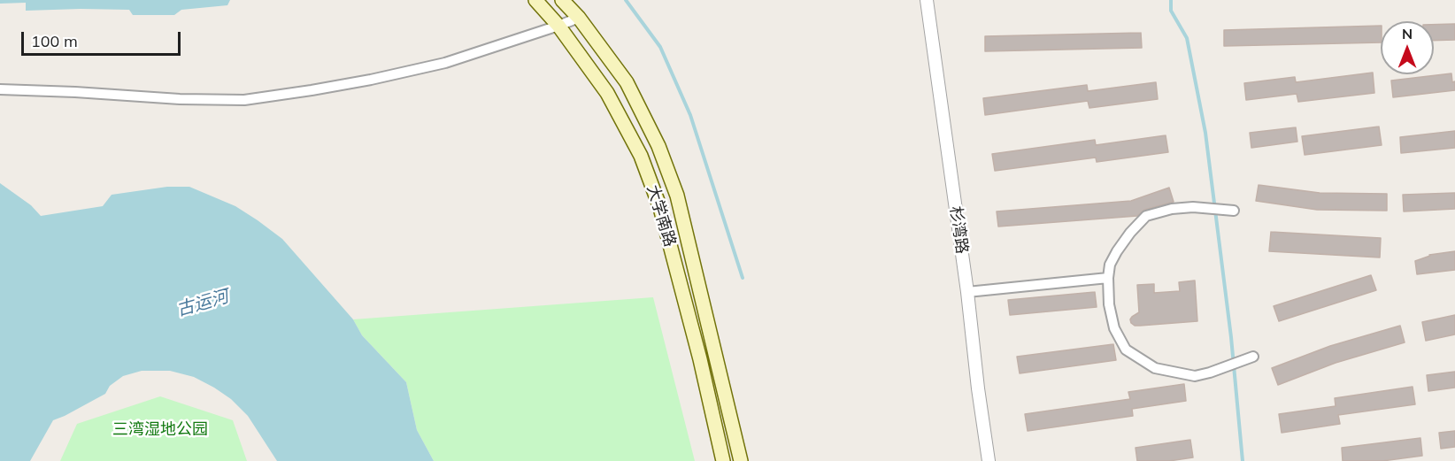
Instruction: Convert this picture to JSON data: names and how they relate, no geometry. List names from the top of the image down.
{
  "streets": {
    "main road": ["大学南路"],
    "street": ["杉湾路"]
  },
  "water": ["古运河"],
  "parks": ["三湾湿地公园"],
  "scale_bar": "100 m",
  "north": "top"
}
